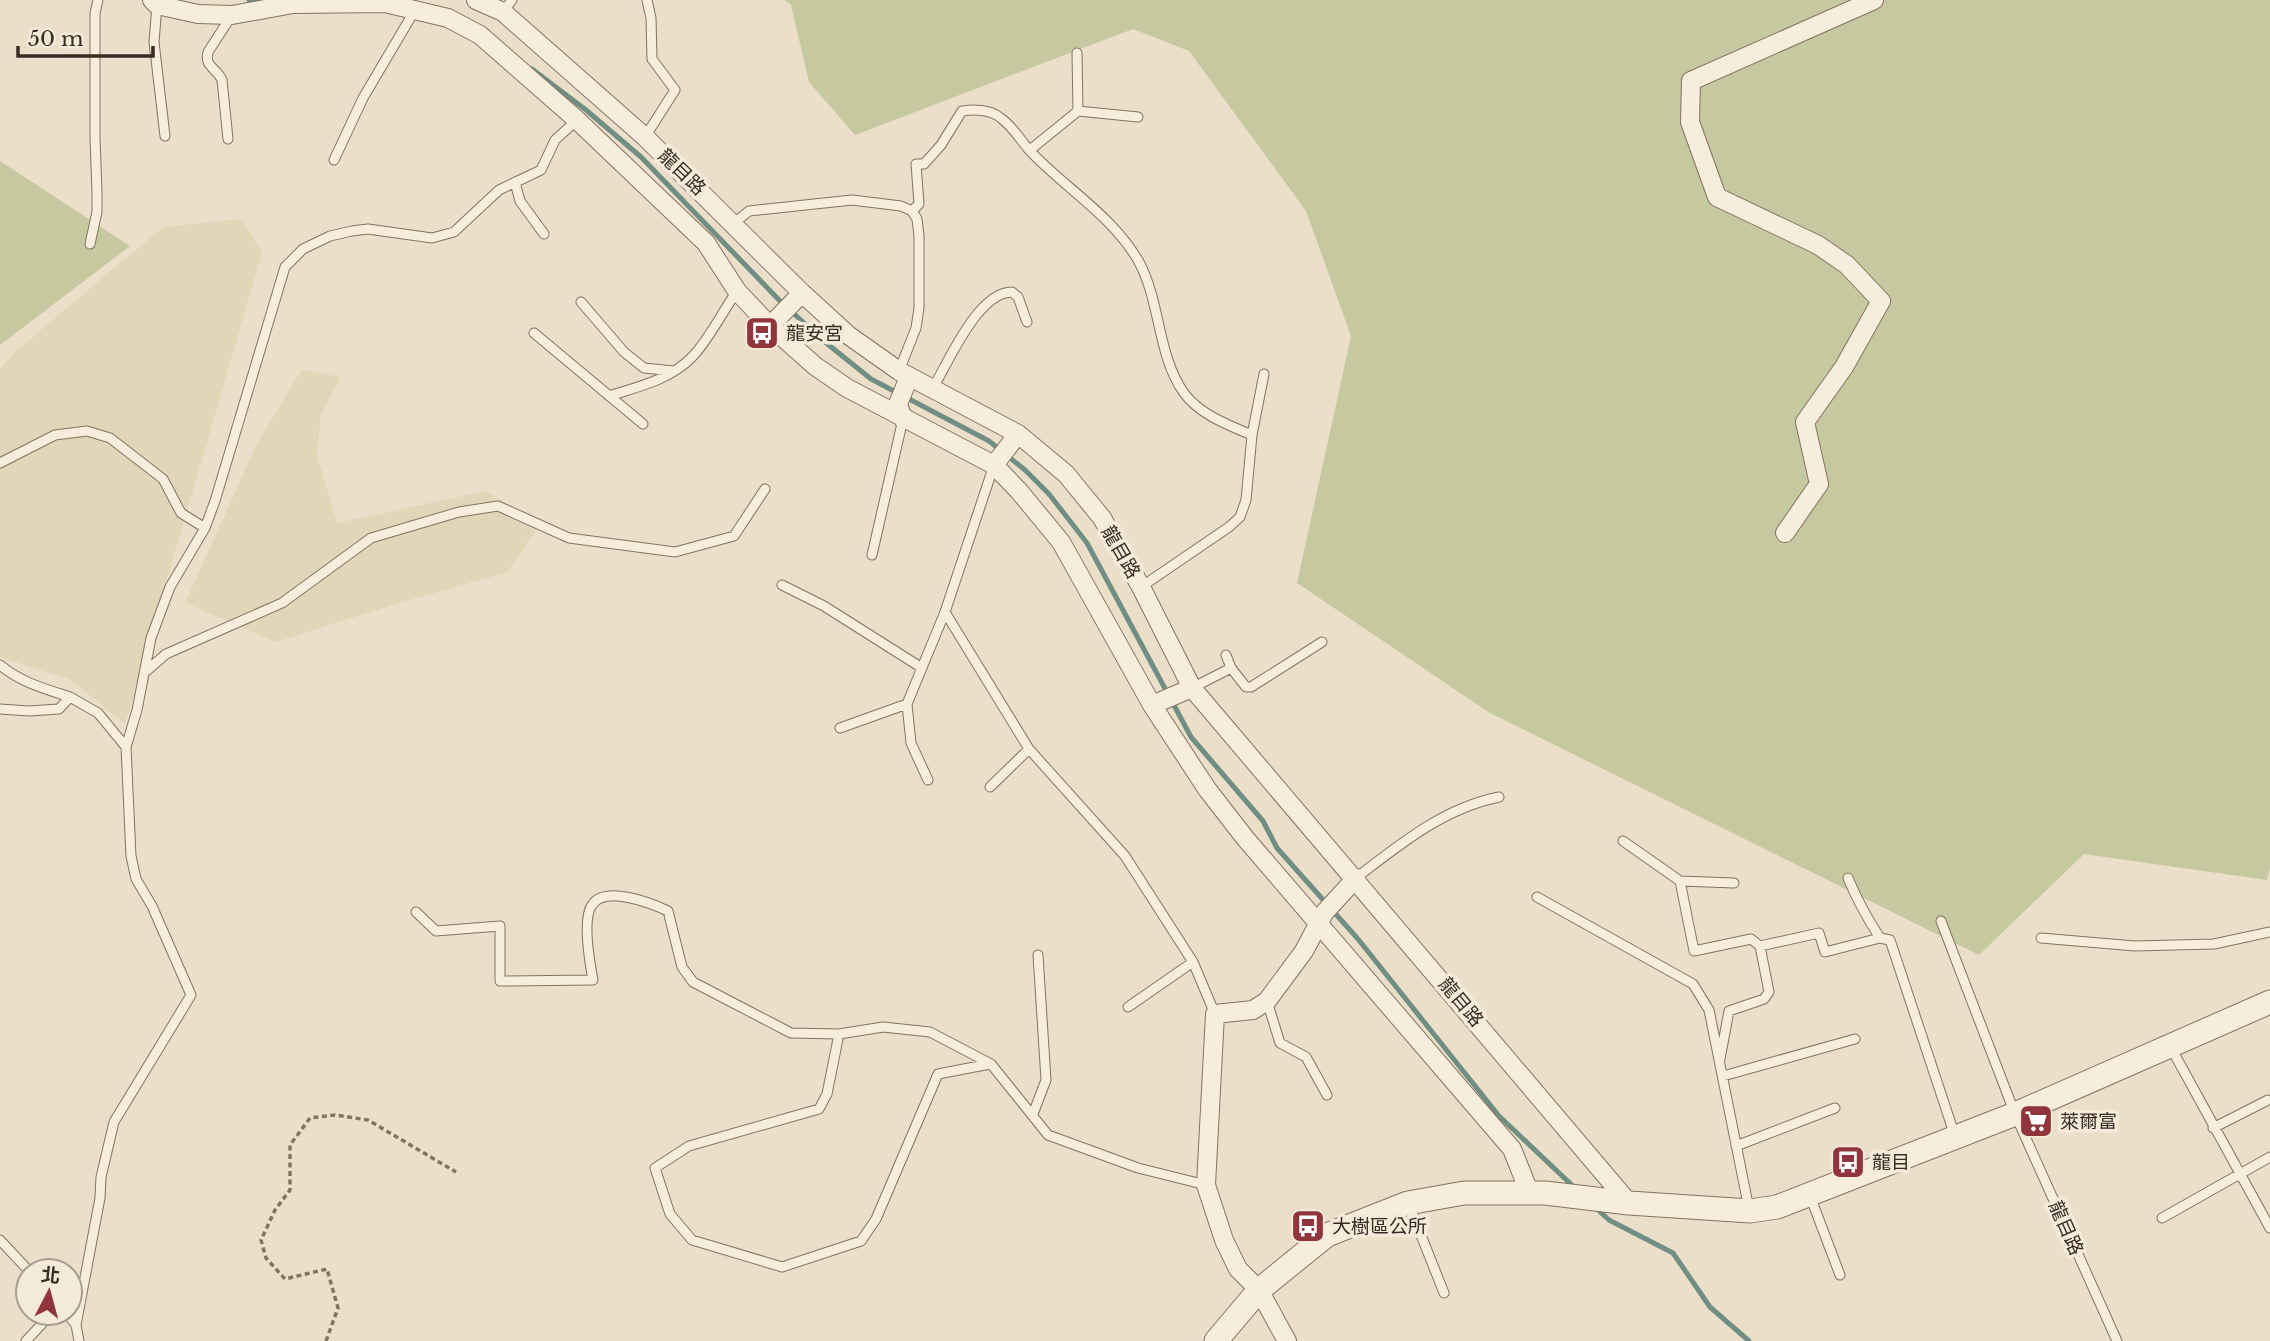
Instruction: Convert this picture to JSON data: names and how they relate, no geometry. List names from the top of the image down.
{
  "streets": {
    "street": ["龍目路"]
  },
  "places": {
    "bus stop": ["龍安宮", "龍目", "大樹區公所"],
    "supermarket": ["萊爾富"]
  },
  "scale_bar": "50 m",
  "north": "top"
}
